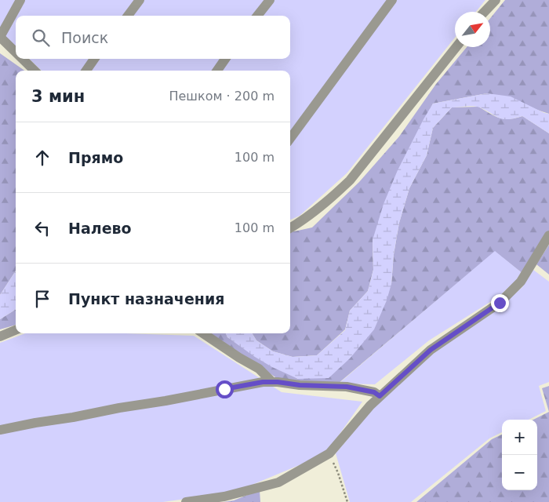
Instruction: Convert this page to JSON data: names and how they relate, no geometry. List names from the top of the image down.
{
  "north": "top right",
  "page": {
    "search": "Поиск",
    "heading": ["3 мин", "Пешком · 200 m"],
    "list": [
      ["Прямо", "100 m"],
      ["Налево", "100 m"],
      "Пункт назначения"
    ],
    "map_buttons": ["+", "−"]
  }
}
